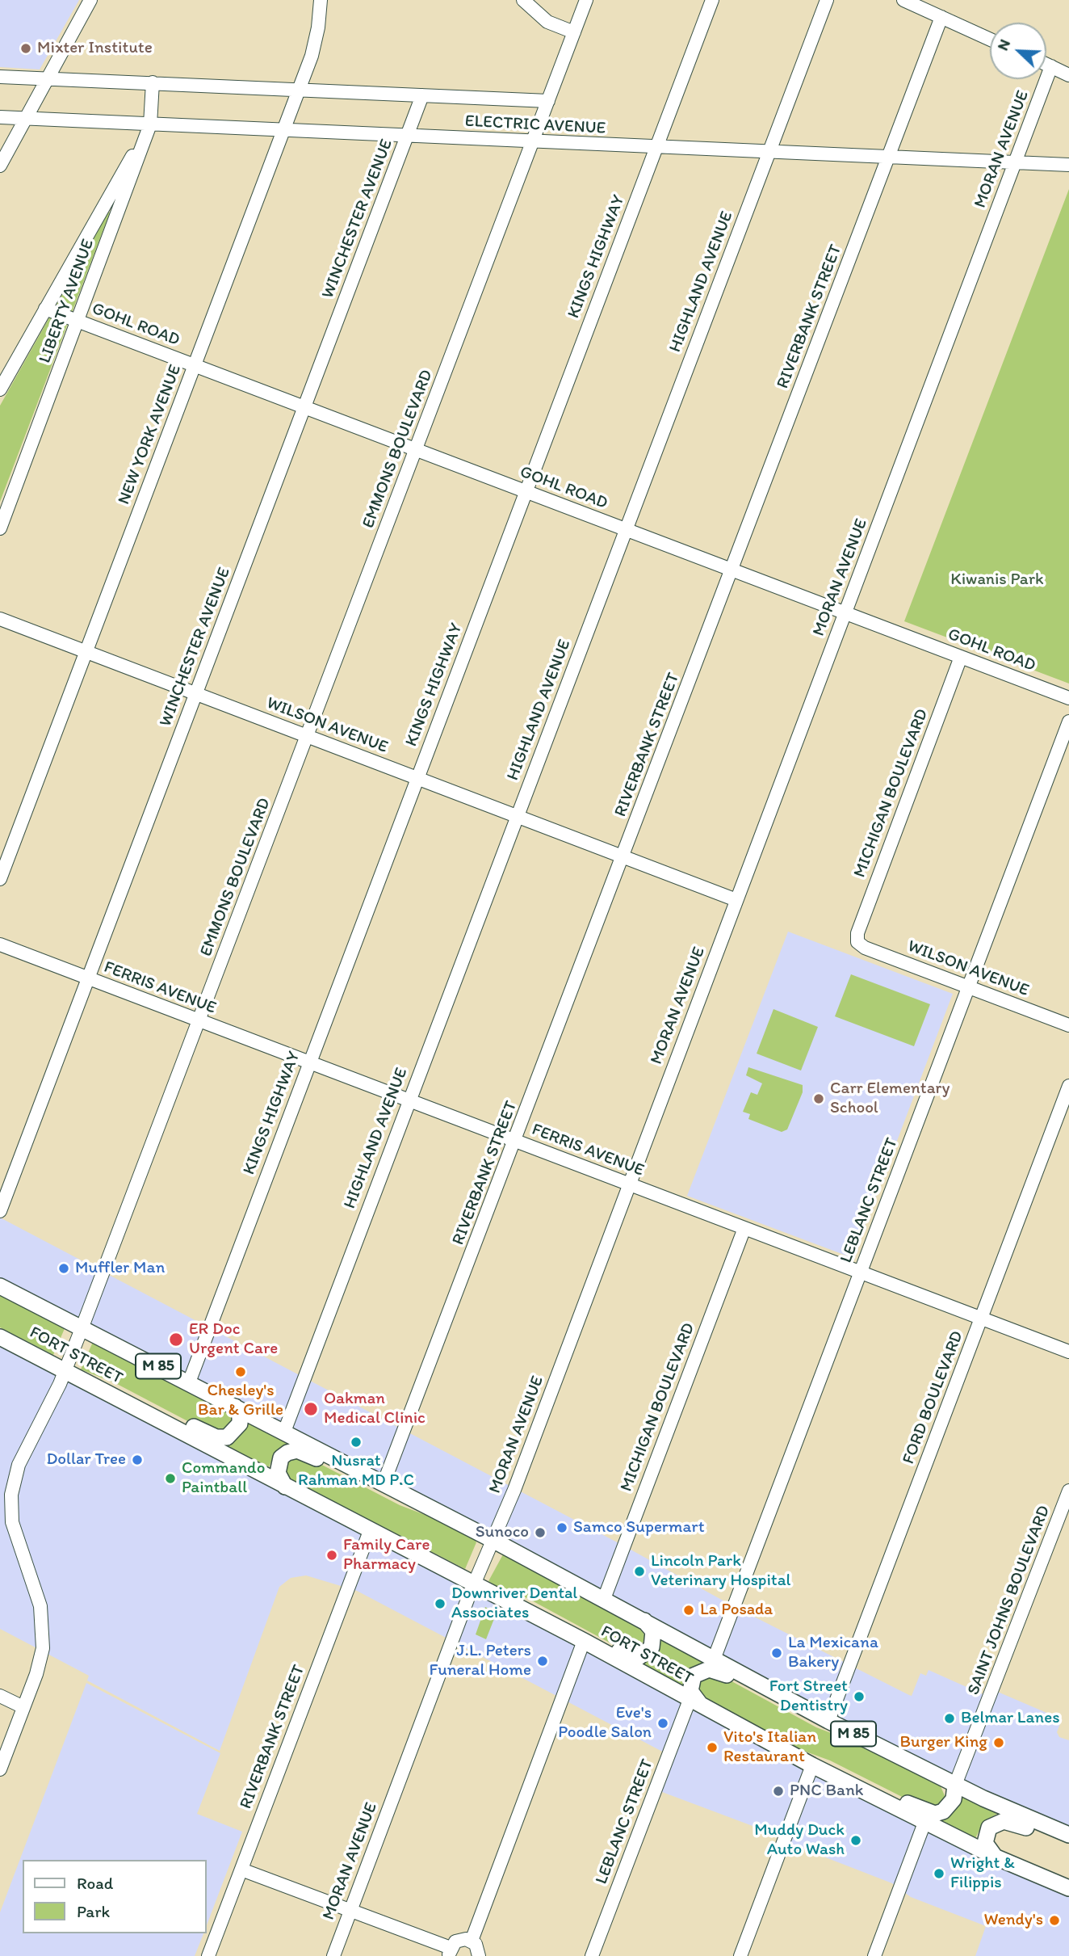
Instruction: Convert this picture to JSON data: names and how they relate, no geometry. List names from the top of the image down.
{
  "streets": {
    "main road": ["FORT STREET", "M 85"],
    "street": [
      "ELECTRIC AVENUE",
      "MORAN AVENUE",
      "WINCHESTER AVENUE",
      "KINGS HIGHWAY",
      "HIGHLAND AVENUE",
      "LIBERTY AVENUE",
      "RIVERBANK STREET",
      "GOHL ROAD",
      "NEW YORK AVENUE",
      "EMMONS BOULEVARD",
      "WILSON AVENUE",
      "MICHIGAN BOULEVARD",
      "FERRIS AVENUE",
      "LEBLANC STREET",
      "FORD BOULEVARD",
      "SAINT JOHNS BOULEVARD"
    ]
  },
  "crossings": [
    ["ELECTRIC AVENUE", "MORAN AVENUE"],
    ["ELECTRIC AVENUE", "WINCHESTER AVENUE"],
    ["ELECTRIC AVENUE", "KINGS HIGHWAY"],
    ["ELECTRIC AVENUE", "HIGHLAND AVENUE"],
    ["ELECTRIC AVENUE", "LIBERTY AVENUE"],
    ["ELECTRIC AVENUE", "RIVERBANK STREET"],
    ["ELECTRIC AVENUE", "NEW YORK AVENUE"],
    ["ELECTRIC AVENUE", "EMMONS BOULEVARD"],
    ["MORAN AVENUE", "GOHL ROAD"],
    ["MORAN AVENUE", "WILSON AVENUE"],
    ["MORAN AVENUE", "FERRIS AVENUE"],
    ["MORAN AVENUE", "FORT STREET"],
    ["WINCHESTER AVENUE", "GOHL ROAD"],
    ["WINCHESTER AVENUE", "WILSON AVENUE"],
    ["WINCHESTER AVENUE", "FERRIS AVENUE"],
    ["KINGS HIGHWAY", "GOHL ROAD"],
    ["KINGS HIGHWAY", "WILSON AVENUE"],
    ["KINGS HIGHWAY", "FERRIS AVENUE"],
    ["KINGS HIGHWAY", "FORT STREET"],
    ["HIGHLAND AVENUE", "GOHL ROAD"],
    ["HIGHLAND AVENUE", "WILSON AVENUE"],
    ["HIGHLAND AVENUE", "FERRIS AVENUE"],
    ["HIGHLAND AVENUE", "FORT STREET"],
    ["LIBERTY AVENUE", "GOHL ROAD"],
    ["RIVERBANK STREET", "GOHL ROAD"],
    ["RIVERBANK STREET", "WILSON AVENUE"],
    ["RIVERBANK STREET", "FERRIS AVENUE"],
    ["RIVERBANK STREET", "FORT STREET"],
    ["GOHL ROAD", "NEW YORK AVENUE"],
    ["GOHL ROAD", "EMMONS BOULEVARD"],
    ["GOHL ROAD", "MICHIGAN BOULEVARD"],
    ["NEW YORK AVENUE", "WILSON AVENUE"],
    ["EMMONS BOULEVARD", "WILSON AVENUE"],
    ["EMMONS BOULEVARD", "FERRIS AVENUE"],
    ["EMMONS BOULEVARD", "FORT STREET"],
    ["WILSON AVENUE", "MICHIGAN BOULEVARD"],
    ["WILSON AVENUE", "LEBLANC STREET"],
    ["MICHIGAN BOULEVARD", "FERRIS AVENUE"],
    ["MICHIGAN BOULEVARD", "FORT STREET"],
    ["FERRIS AVENUE", "LEBLANC STREET"],
    ["FERRIS AVENUE", "FORD BOULEVARD"],
    ["LEBLANC STREET", "FORT STREET"],
    ["FORT STREET", "FORD BOULEVARD"],
    ["FORT STREET", "SAINT JOHNS BOULEVARD"]
  ],
  "parks": ["Kiwanis Park"],
  "places": [
    "Mixter Institute",
    "Carr Elementary School",
    "Muffler Man",
    "ER Doc Urgent Care",
    "Chesley's Bar & Grille",
    "Oakman Medical Clinic",
    "Nusrat Rahman MD P.C",
    "Dollar Tree",
    "Commando Paintball",
    "Samco Supermart",
    "Sunoco",
    "Family Care Pharmacy",
    "Lincoln Park Veterinary Hospital",
    "Downriver Dental Associates",
    "La Posada",
    "La Mexicana Bakery",
    "J.L. Peters Funeral Home",
    "Fort Street Dentistry",
    "Belmar Lanes",
    "Eve's Poodle Salon",
    "Burger King",
    "Vito's Italian Restaurant",
    "PNC Bank",
    "Muddy Duck Auto Wash",
    "Wright & Filippis",
    "Wendy's"
  ],
  "legend": ["Road", "Park"],
  "north": "top left"
}
